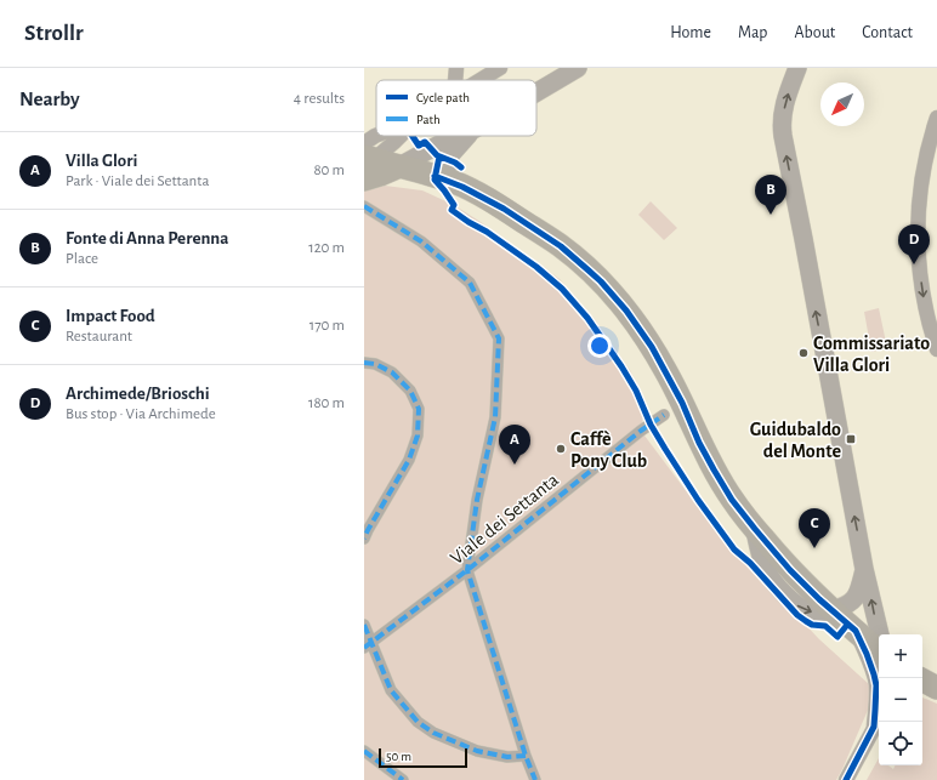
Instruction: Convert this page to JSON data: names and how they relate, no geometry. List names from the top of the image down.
{
  "streets": {
    "street": ["Viale dei Settanta"]
  },
  "places": {
    "other": ["Commissariato Villa Glori", "Caffè Pony Club"],
    "transit": ["Guidubaldo del Monte"]
  },
  "legend": ["Cycle path", "Path"],
  "scale_bar": "50 m",
  "north": "bottom left",
  "page": {
    "header": "Strollr",
    "nav": [
      "Home",
      "Map",
      "About",
      "Contact"
    ],
    "heading": ["Nearby", "4 results"],
    "list": [
      {
        "mark": "A",
        "name": "Villa Glori",
        "note": "Park · Viale dei Settanta",
        "value": "80 m"
      },
      {
        "mark": "B",
        "name": "Fonte di Anna Perenna",
        "note": "Place",
        "value": "120 m"
      },
      {
        "mark": "C",
        "name": "Impact Food",
        "note": "Restaurant",
        "value": "170 m"
      },
      {
        "mark": "D",
        "name": "Archimede/Brioschi",
        "note": "Bus stop · Via Archimede",
        "value": "180 m"
      }
    ],
    "pins": [
      "B",
      "D",
      "A",
      "C"
    ],
    "map_buttons": ["+", "−"],
    "scale": "50 m"
  }
}
